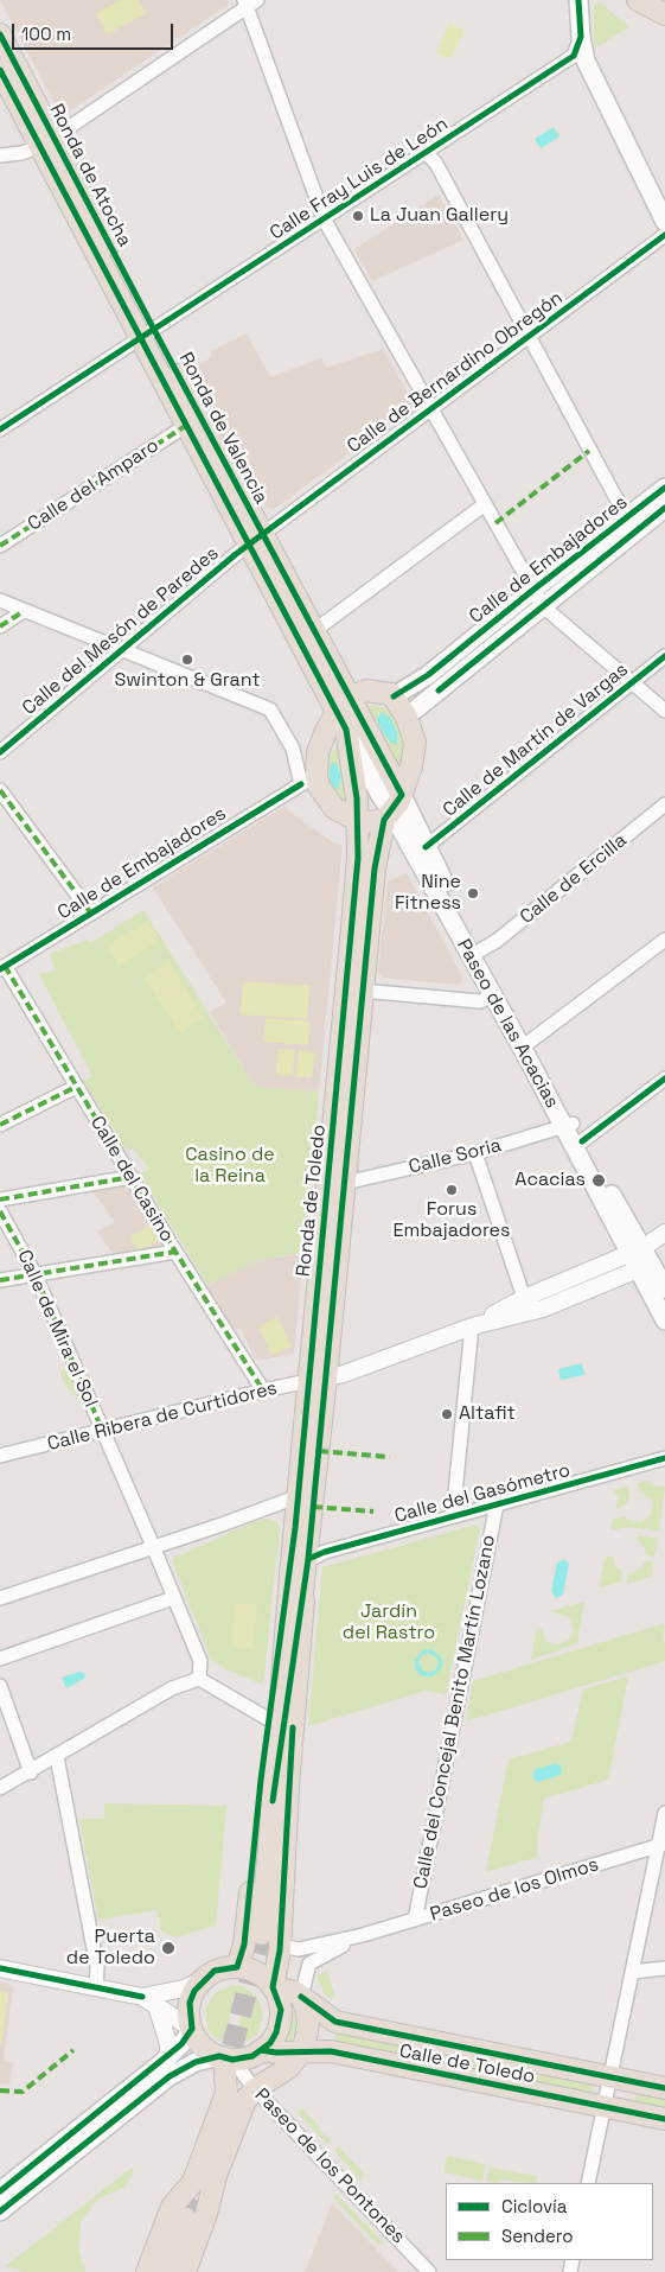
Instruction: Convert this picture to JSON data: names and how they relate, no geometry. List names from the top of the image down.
{
  "streets": {
    "main road": [
      "Ronda de Atocha",
      "Ronda de Valencia",
      "Calle de Embajadores",
      "Paseo de las Acacias",
      "Ronda de Toledo",
      "Calle de Toledo"
    ],
    "street": [
      "Calle Fray Luis de León",
      "Calle de Bernardino Obregón",
      "Calle del Amparo",
      "Calle del Mesón de Paredes",
      "Calle de Martín de Vargas",
      "Calle de Ercilla",
      "Calle Soria",
      "Calle del Casino",
      "Calle de Mira el Sol",
      "Calle Ribera de Curtidores",
      "Calle del Gasómetro",
      "Calle del Concejal Benito Martín Lozano",
      "Paseo de los Olmos",
      "Paseo de los Pontones"
    ]
  },
  "crossings": [
    ["Ronda de Atocha", "Calle Fray Luis de León"],
    ["Ronda de Atocha", "Ronda de Valencia"],
    ["Calle Fray Luis de León", "Ronda de Valencia"],
    ["Calle de Bernardino Obregón", "Ronda de Valencia"],
    ["Calle de Bernardino Obregón", "Calle del Mesón de Paredes"],
    ["Ronda de Valencia", "Calle del Amparo"],
    ["Ronda de Valencia", "Calle del Mesón de Paredes"],
    ["Ronda de Valencia", "Paseo de las Acacias"],
    ["Ronda de Valencia", "Ronda de Toledo"],
    ["Calle de Embajadores", "Calle del Casino"],
    ["Calle de Embajadores", "Ronda de Toledo"],
    ["Calle de Martín de Vargas", "Paseo de las Acacias"],
    ["Calle de Ercilla", "Paseo de las Acacias"],
    ["Paseo de las Acacias", "Calle Soria"],
    ["Paseo de las Acacias", "Ronda de Toledo"],
    ["Calle Soria", "Ronda de Toledo"],
    ["Calle del Casino", "Calle Ribera de Curtidores"],
    ["Ronda de Toledo", "Calle Ribera de Curtidores"],
    ["Ronda de Toledo", "Calle del Gasómetro"],
    ["Ronda de Toledo", "Paseo de los Olmos"],
    ["Calle de Mira el Sol", "Calle Ribera de Curtidores"],
    ["Calle del Gasómetro", "Calle del Concejal Benito Martín Lozano"],
    ["Calle del Concejal Benito Martín Lozano", "Paseo de los Olmos"],
    ["Paseo de los Olmos", "Calle de Toledo"],
    ["Calle de Toledo", "Paseo de los Pontones"]
  ],
  "parks": ["Casino de la Reina", "Jardín del Rastro"],
  "places": [
    "La Juan Gallery",
    "Swinton & Grant",
    "Nine Fitness",
    "Acacias",
    "Forus Embajadores",
    "Altafit",
    "Puerta de Toledo"
  ],
  "legend": ["Ciclovía", "Sendero"],
  "scale_bar": "100 m"
}
